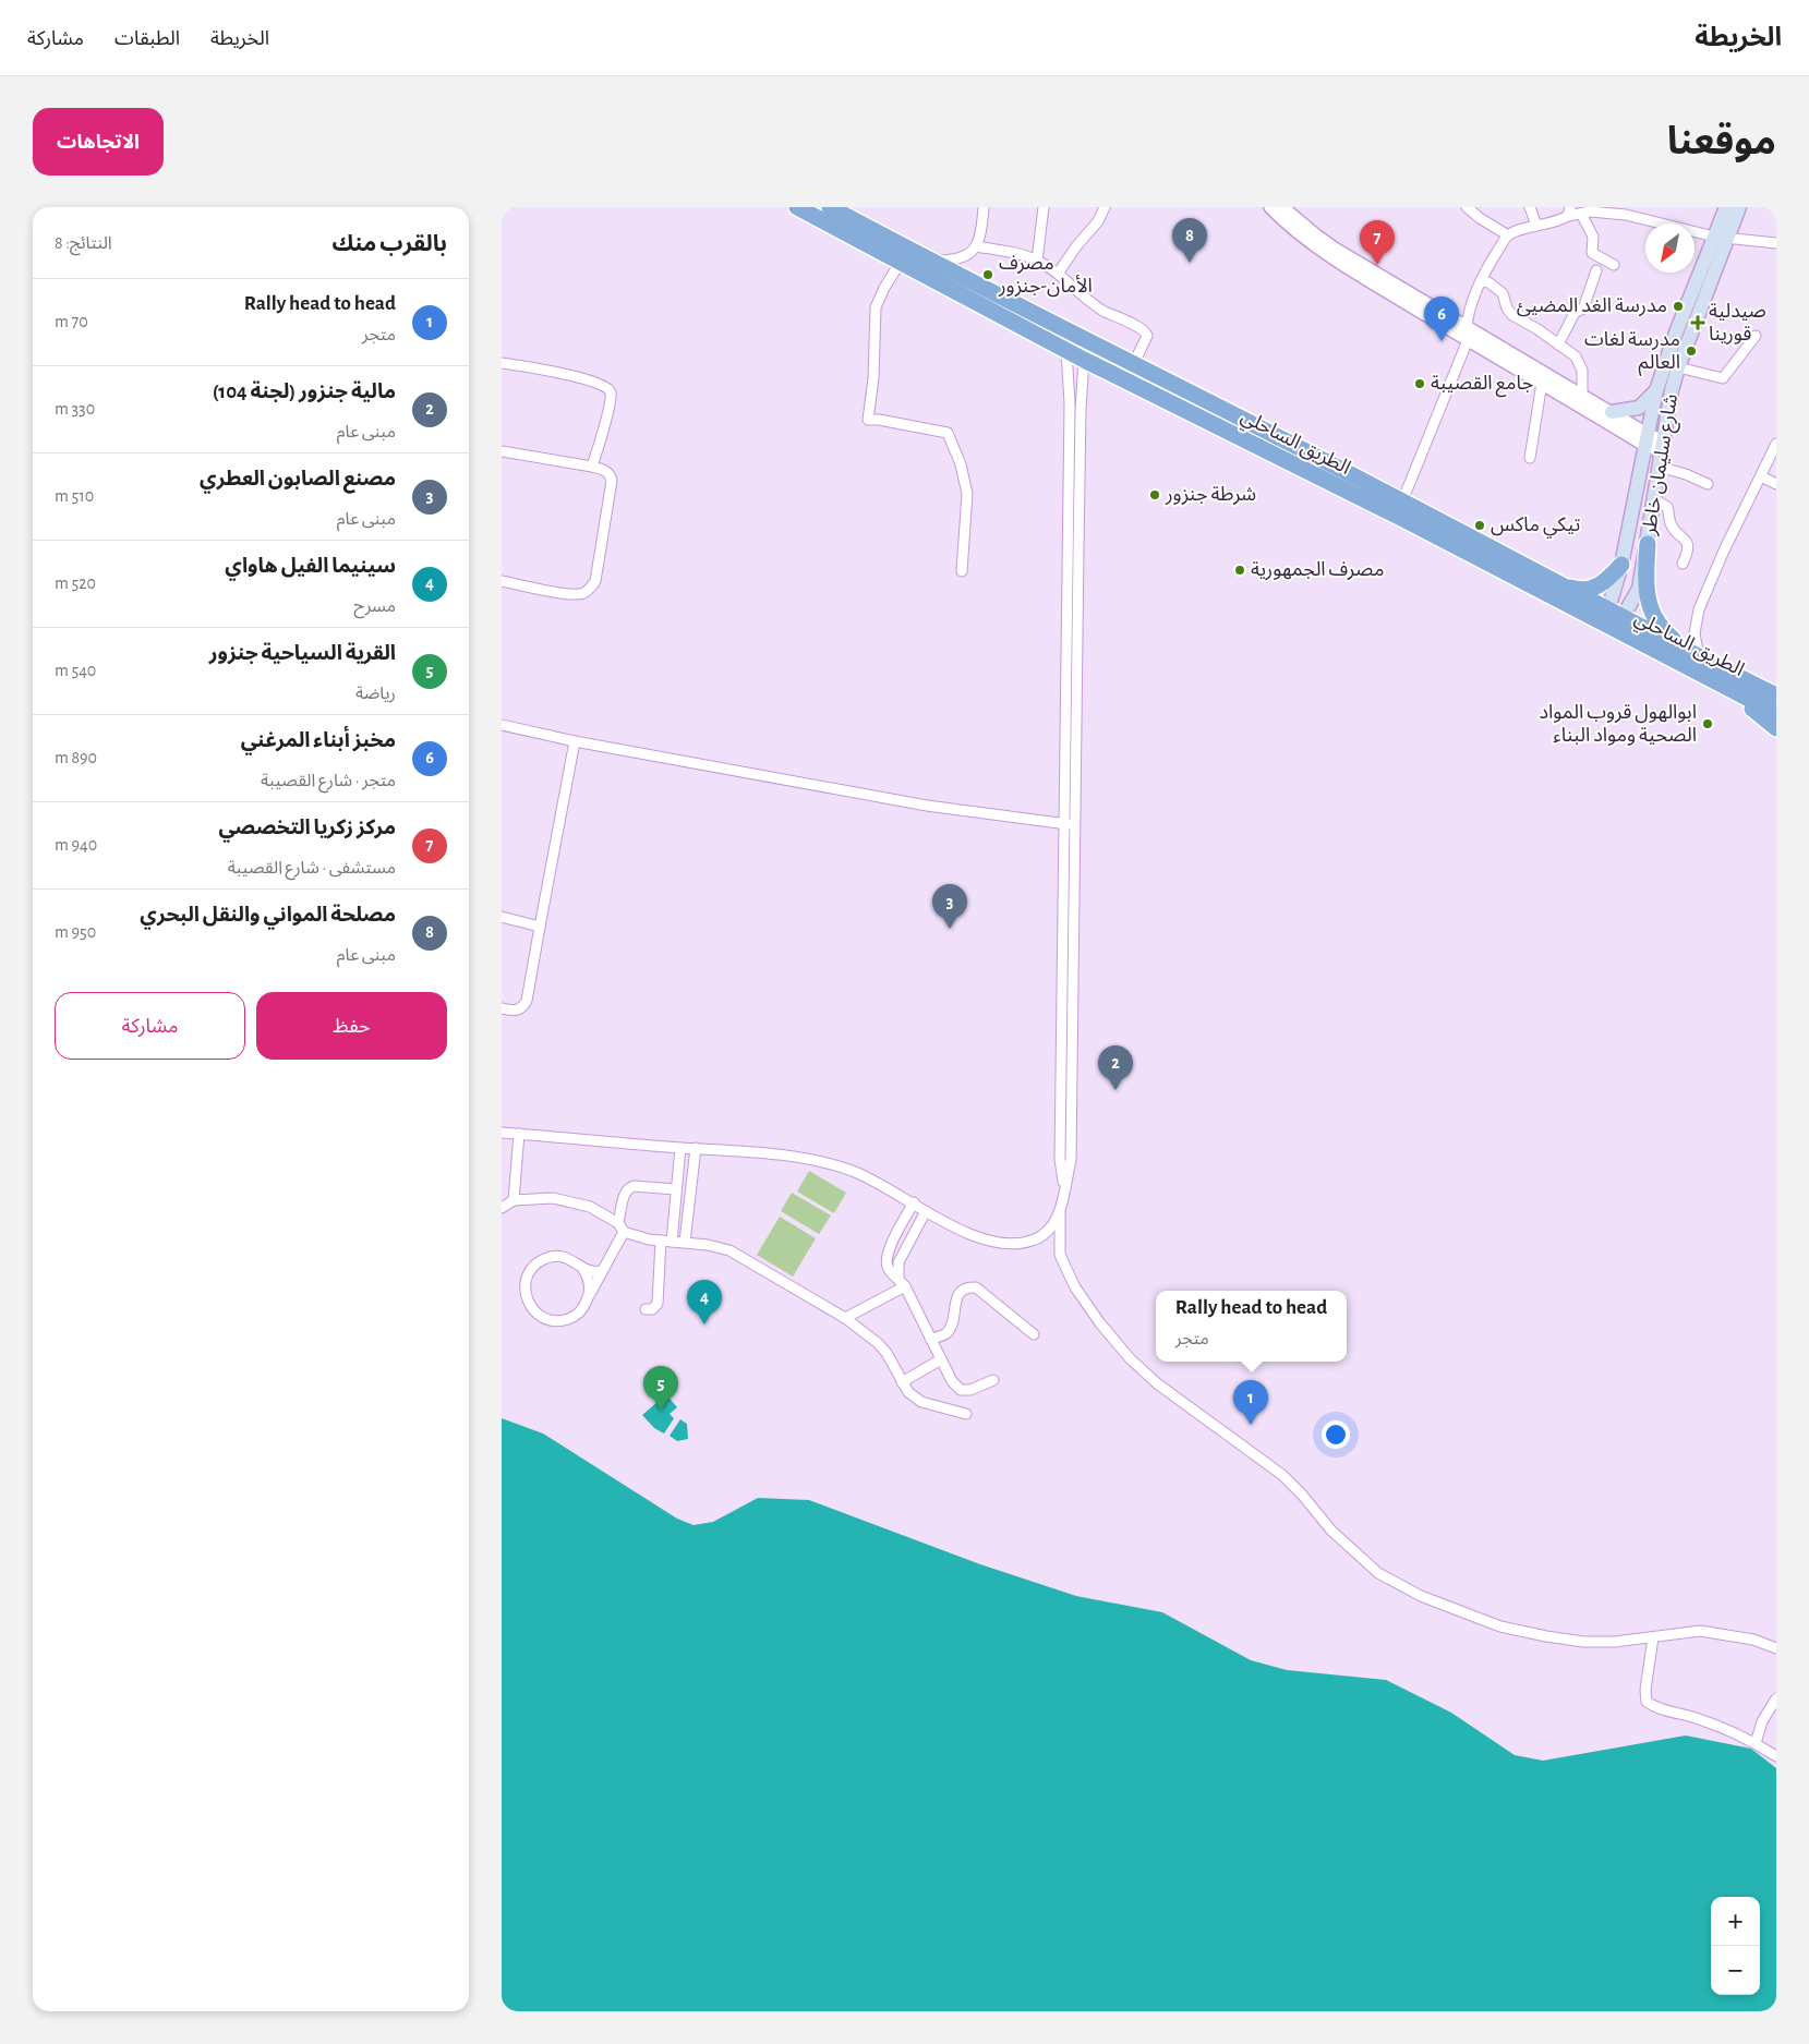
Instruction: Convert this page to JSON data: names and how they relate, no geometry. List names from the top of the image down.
{
  "streets": {
    "highway": ["الطريق الساحلي"],
    "main road": ["شارع سليمان خاطر"]
  },
  "crossings": [
    ["الطريق الساحلي", "شارع سليمان خاطر"]
  ],
  "places": {
    "other": [
      "مصرف الأمان-جنزور",
      "مدرسة الغد المضيئ",
      "مدرسة لغات العالم",
      "جامع القصيبة",
      "شرطة جنزور",
      "تيكي ماكس",
      "مصرف الجمهورية",
      "ابوالهول قروب المواد الصحية ومواد البناء"
    ],
    "health": ["صيدلية قورينا"]
  },
  "north": "bottom left",
  "page": {
    "header": "الخريطة",
    "nav": ["الخريطة", "الطبقات", "مشاركة"],
    "title": "موقعنا",
    "buttons": [
      "الاتجاهات",
      ["حفظ", "مشاركة"]
    ],
    "heading": ["بالقرب منك", "النتائج: 8"],
    "pins": [
      "8",
      "7",
      "6",
      "3",
      "2",
      "4",
      "5",
      "1"
    ],
    "list": [
      {
        "mark": "1",
        "name": "Rally head to head",
        "note": "متجر",
        "value": "70 m"
      },
      {
        "mark": "2",
        "name": "مالية جنزور (لجنة 104)",
        "note": "مبنى عام",
        "value": "330 m"
      },
      {
        "mark": "3",
        "name": "مصنع الصابون العطري",
        "note": "مبنى عام",
        "value": "510 m"
      },
      {
        "mark": "4",
        "name": "سينيما الفيل هاواي",
        "note": "مسرح",
        "value": "520 m"
      },
      {
        "mark": "5",
        "name": "القرية السياحية جنزور",
        "note": "رياضة",
        "value": "540 m"
      },
      {
        "mark": "6",
        "name": "مخبز أبناء المرغني",
        "note": "متجر · شارع القصيبة",
        "value": "890 m"
      },
      {
        "mark": "7",
        "name": "مركز زكريا التخصصي",
        "note": "مستشفى · شارع القصيبة",
        "value": "940 m"
      },
      {
        "mark": "8",
        "name": "مصلحة المواني والنقل البحري",
        "note": "مبنى عام",
        "value": "950 m"
      }
    ],
    "popup": ["Rally head to head", "متجر"],
    "map_buttons": ["+", "−"]
  }
}
